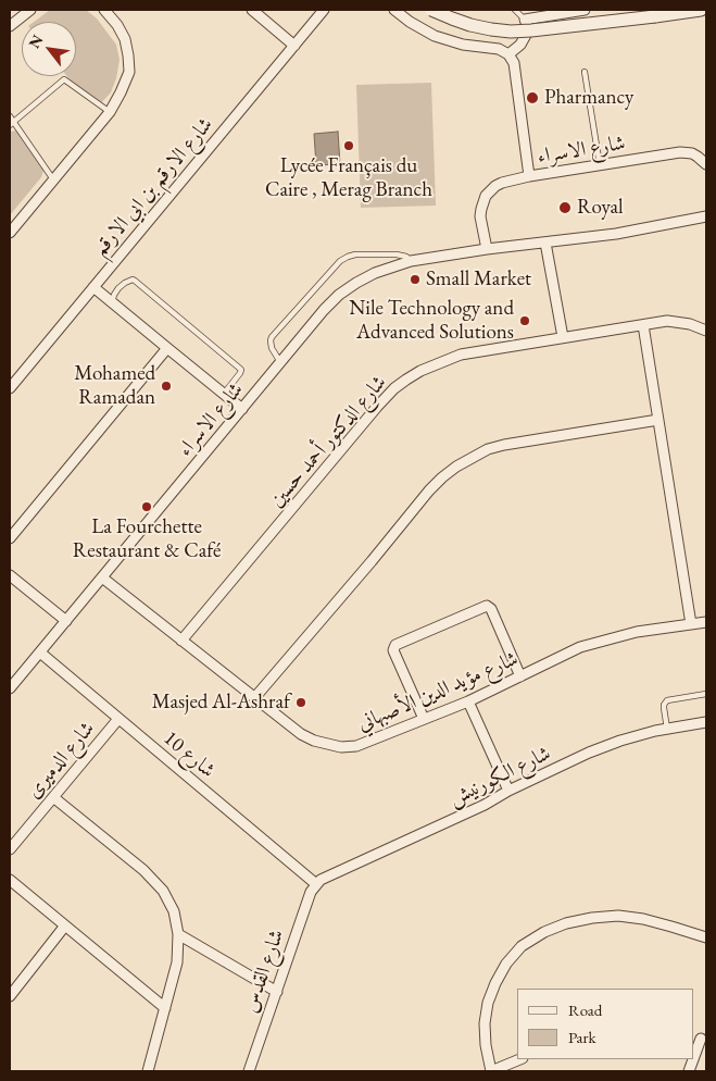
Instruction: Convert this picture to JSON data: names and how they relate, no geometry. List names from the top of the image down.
{
  "streets": {
    "street": [
      "شارع الاسراء",
      "شارع الارقم بن ابي الارقم",
      "شارع الدكتور أحمد حسين",
      "شارع مؤيد الدين الأصبهاني",
      "شارع 10",
      "شارع الدميرى",
      "شارع الكورنيش",
      "شارع القدس"
    ]
  },
  "crossings": [
    ["شارع الاسراء", "شارع مؤيد الدين الأصبهاني"],
    ["شارع الاسراء", "شارع 10"],
    ["شارع الدكتور أحمد حسين", "شارع مؤيد الدين الأصبهاني"],
    ["شارع 10", "شارع الدميرى"],
    ["شارع 10", "شارع الكورنيش"],
    ["شارع 10", "شارع القدس"],
    ["شارع الكورنيش", "شارع القدس"]
  ],
  "places": [
    "Pharmancy",
    "Lycée Français du Caire , Merag Branch",
    "Royal",
    "Small Market",
    "Nile Technology and Advanced Solutions",
    "Mohamed Ramadan",
    "La Fourchette Restaurant & Café",
    "Masjed Al-Ashraf"
  ],
  "legend": ["Road", "Park"],
  "north": "top left"
}
